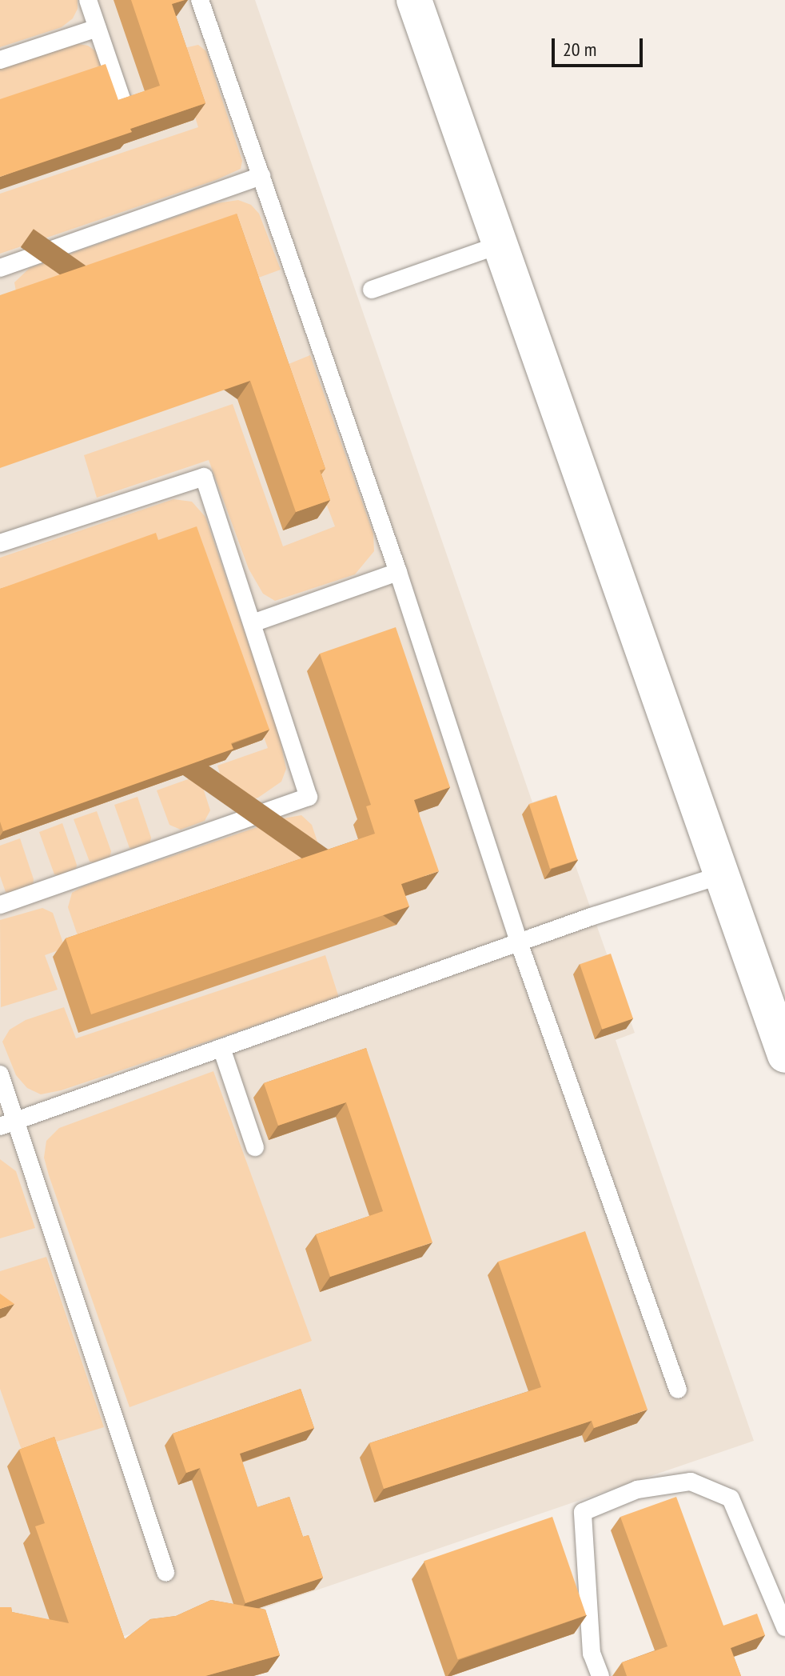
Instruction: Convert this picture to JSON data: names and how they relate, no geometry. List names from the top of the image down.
{
  "scale_bar": "20 m"
}
